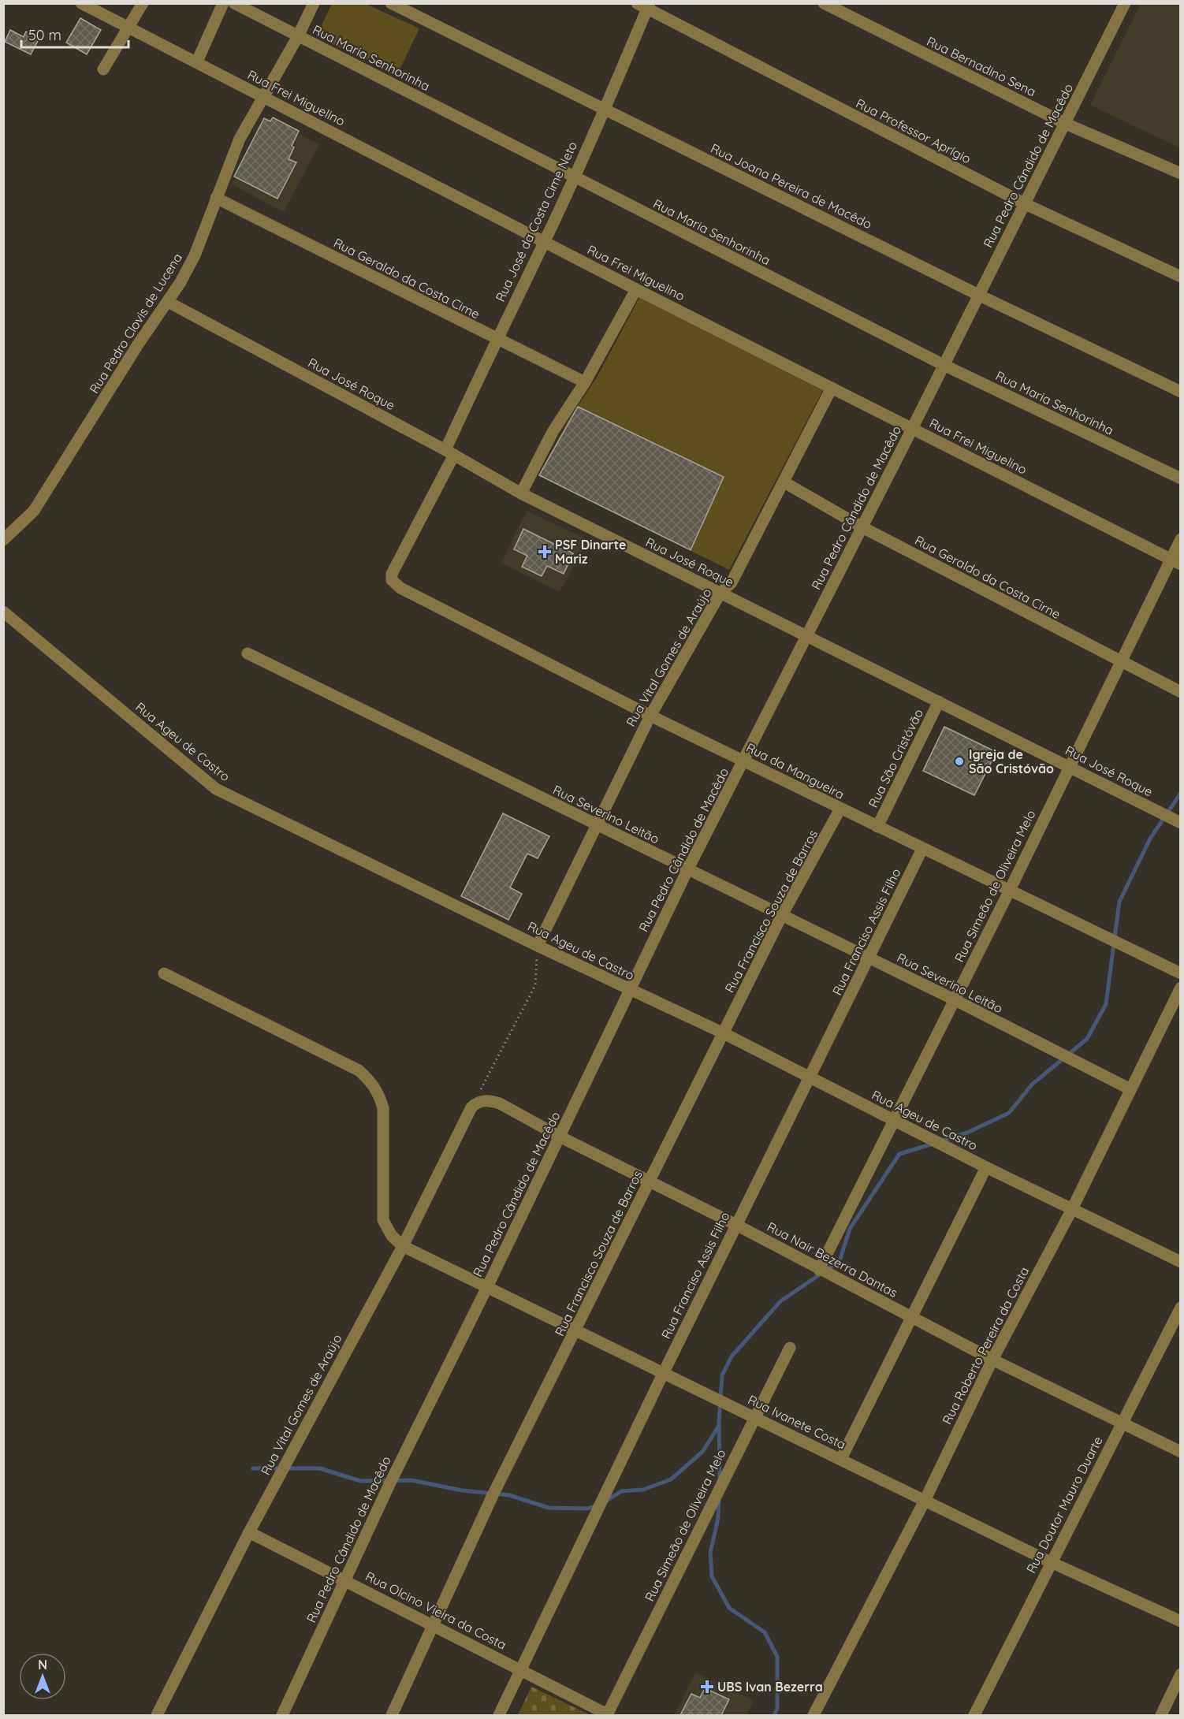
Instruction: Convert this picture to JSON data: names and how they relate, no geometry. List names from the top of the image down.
{
  "streets": {
    "street": [
      "Rua Maria Senhorinha",
      "Rua Bernadino Sena",
      "Rua Frei Miguelino",
      "Rua Professor Aprígio",
      "Rua Pedro Cândido de Macêdo",
      "Rua Joana Pereira de Macêdo",
      "Rua José da Costa Cime Neto",
      "Rua Geraldo da Costa Cime",
      "Rua Pedro Clovis de Lucena",
      "Rua José Roque",
      "Rua Geraldo da Costa Cirne",
      "Rua Vital Gomes de Araújo",
      "Rua Ageu de Castro",
      "Rua São Cristóvão",
      "Rua da Mangueira",
      "Rua Severino Leitão",
      "Rua Simeão de Oliveira Melo",
      "Rua Francisco Souza de Barros",
      "Rua Franciso Assis Filho",
      "Rua Nair Bezerra Dantas",
      "Rua Roberto Pereira da Costa",
      "Rua Ivanete Costa",
      "Rua Doutor Mauro Duarte",
      "Rua Olcino Vieira da Costa"
    ]
  },
  "crossings": [
    ["Rua Maria Senhorinha", "Rua Pedro Cândido de Macêdo"],
    ["Rua Maria Senhorinha", "Rua José da Costa Cime Neto"],
    ["Rua Maria Senhorinha", "Rua Pedro Clovis de Lucena"],
    ["Rua Bernadino Sena", "Rua Pedro Cândido de Macêdo"],
    ["Rua Frei Miguelino", "Rua Pedro Cândido de Macêdo"],
    ["Rua Frei Miguelino", "Rua José da Costa Cime Neto"],
    ["Rua Frei Miguelino", "Rua Pedro Clovis de Lucena"],
    ["Rua Frei Miguelino", "Rua Vital Gomes de Araújo"],
    ["Rua Frei Miguelino", "Rua Simeão de Oliveira Melo"],
    ["Rua Professor Aprígio", "Rua Pedro Cândido de Macêdo"],
    ["Rua Professor Aprígio", "Rua José da Costa Cime Neto"],
    ["Rua Pedro Cândido de Macêdo", "Rua Joana Pereira de Macêdo"],
    ["Rua Pedro Cândido de Macêdo", "Rua José Roque"],
    ["Rua Pedro Cândido de Macêdo", "Rua Geraldo da Costa Cirne"],
    ["Rua Pedro Cândido de Macêdo", "Rua Ageu de Castro"],
    ["Rua Pedro Cândido de Macêdo", "Rua da Mangueira"],
    ["Rua Pedro Cândido de Macêdo", "Rua Severino Leitão"],
    ["Rua Pedro Cândido de Macêdo", "Rua Nair Bezerra Dantas"],
    ["Rua Pedro Cândido de Macêdo", "Rua Ivanete Costa"],
    ["Rua Pedro Cândido de Macêdo", "Rua Olcino Vieira da Costa"],
    ["Rua Joana Pereira de Macêdo", "Rua José da Costa Cime Neto"],
    ["Rua José da Costa Cime Neto", "Rua Geraldo da Costa Cime"],
    ["Rua José da Costa Cime Neto", "Rua José Roque"],
    ["Rua José da Costa Cime Neto", "Rua da Mangueira"],
    ["Rua Geraldo da Costa Cime", "Rua Pedro Clovis de Lucena"],
    ["Rua Pedro Clovis de Lucena", "Rua José Roque"],
    ["Rua José Roque", "Rua Vital Gomes de Araújo"],
    ["Rua José Roque", "Rua São Cristóvão"],
    ["Rua José Roque", "Rua Simeão de Oliveira Melo"],
    ["Rua Geraldo da Costa Cirne", "Rua Vital Gomes de Araújo"],
    ["Rua Geraldo da Costa Cirne", "Rua Simeão de Oliveira Melo"],
    ["Rua Vital Gomes de Araújo", "Rua Ageu de Castro"],
    ["Rua Vital Gomes de Araújo", "Rua da Mangueira"],
    ["Rua Vital Gomes de Araújo", "Rua Severino Leitão"],
    ["Rua Vital Gomes de Araújo", "Rua Nair Bezerra Dantas"],
    ["Rua Vital Gomes de Araújo", "Rua Ivanete Costa"],
    ["Rua Vital Gomes de Araújo", "Rua Olcino Vieira da Costa"],
    ["Rua Ageu de Castro", "Rua Simeão de Oliveira Melo"],
    ["Rua Ageu de Castro", "Rua Francisco Souza de Barros"],
    ["Rua Ageu de Castro", "Rua Franciso Assis Filho"],
    ["Rua Ageu de Castro", "Rua Roberto Pereira da Costa"],
    ["Rua São Cristóvão", "Rua da Mangueira"],
    ["Rua da Mangueira", "Rua Simeão de Oliveira Melo"],
    ["Rua da Mangueira", "Rua Francisco Souza de Barros"],
    ["Rua da Mangueira", "Rua Franciso Assis Filho"],
    ["Rua Severino Leitão", "Rua Simeão de Oliveira Melo"],
    ["Rua Severino Leitão", "Rua Francisco Souza de Barros"],
    ["Rua Severino Leitão", "Rua Franciso Assis Filho"],
    ["Rua Severino Leitão", "Rua Roberto Pereira da Costa"],
    ["Rua Simeão de Oliveira Melo", "Rua Nair Bezerra Dantas"],
    ["Rua Simeão de Oliveira Melo", "Rua Ivanete Costa"],
    ["Rua Simeão de Oliveira Melo", "Rua Olcino Vieira da Costa"],
    ["Rua Francisco Souza de Barros", "Rua Nair Bezerra Dantas"],
    ["Rua Francisco Souza de Barros", "Rua Ivanete Costa"],
    ["Rua Francisco Souza de Barros", "Rua Olcino Vieira da Costa"],
    ["Rua Franciso Assis Filho", "Rua Nair Bezerra Dantas"],
    ["Rua Franciso Assis Filho", "Rua Ivanete Costa"],
    ["Rua Franciso Assis Filho", "Rua Olcino Vieira da Costa"],
    ["Rua Nair Bezerra Dantas", "Rua Roberto Pereira da Costa"],
    ["Rua Nair Bezerra Dantas", "Rua Doutor Mauro Duarte"],
    ["Rua Roberto Pereira da Costa", "Rua Ivanete Costa"],
    ["Rua Ivanete Costa", "Rua Doutor Mauro Duarte"]
  ],
  "places": {
    "health": ["PSF Dinarte Mariz", "UBS Ivan Bezerra"],
    "other": ["Igreja de São Cristóvão"]
  },
  "scale_bar": "50 m",
  "north": "top"
}
